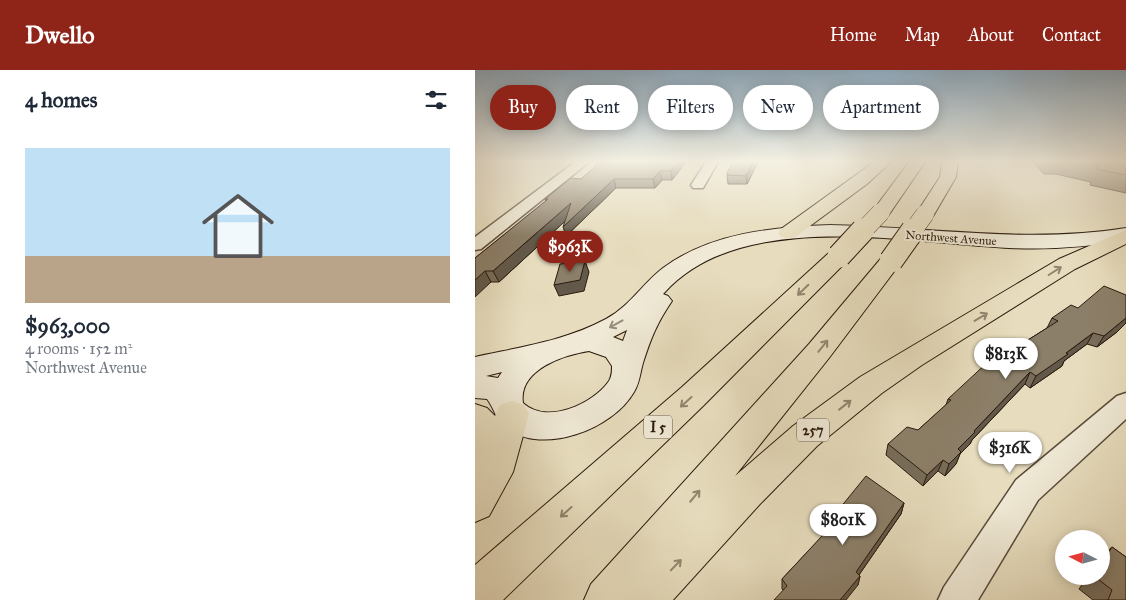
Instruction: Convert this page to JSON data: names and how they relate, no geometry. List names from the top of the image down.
{
  "streets": {
    "highway": ["I 5", "257"],
    "main road": ["Northwest Avenue"]
  },
  "crossings": [
    ["Northwest Avenue", "I 5"],
    ["Northwest Avenue", "257"]
  ],
  "north": "left",
  "page": {
    "header": "Dwello",
    "nav": [
      "Home",
      "Map",
      "About",
      "Contact"
    ],
    "heading": "4 homes",
    "chip": [
      "Buy",
      "Rent",
      "Filters",
      "New",
      "Apartment"
    ],
    "list": [
      {
        "name": "$963,000",
        "note": "4 rooms · 152 m² · Northwest Avenue"
      }
    ],
    "price": [
      "$963K",
      "$813K",
      "$316K",
      "$801K"
    ]
  }
}
